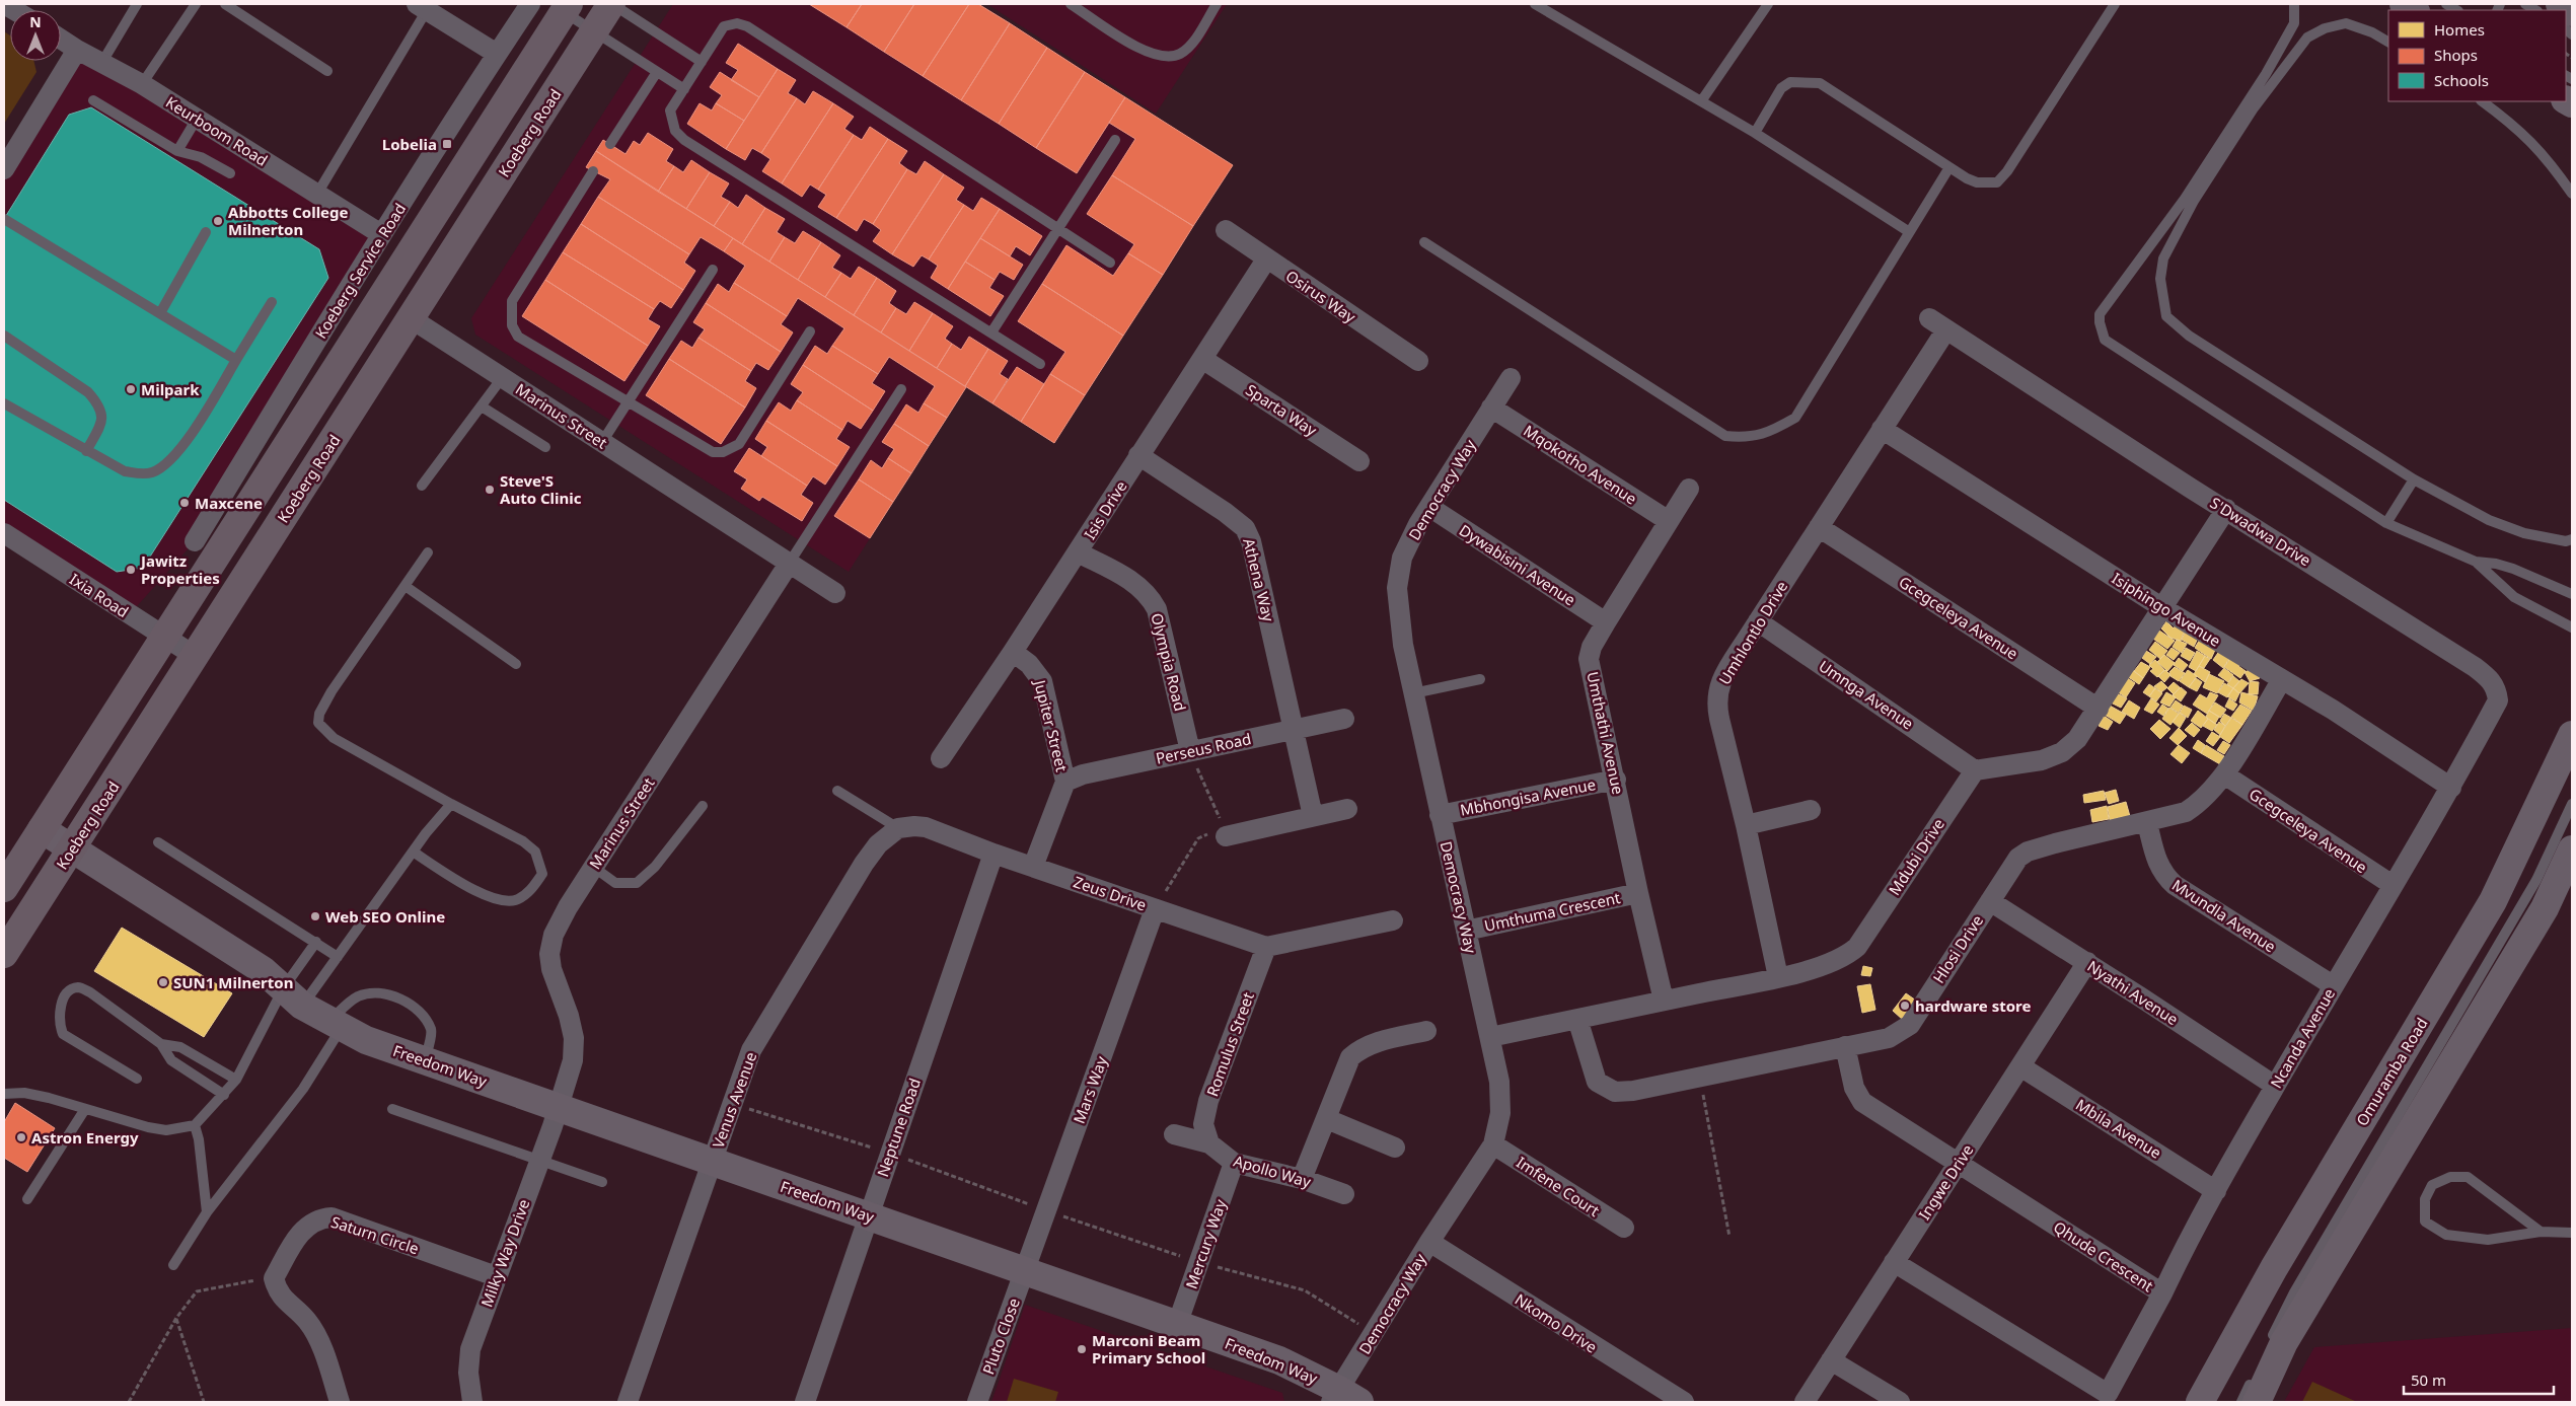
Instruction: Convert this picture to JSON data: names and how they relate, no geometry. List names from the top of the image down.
{
  "streets": {
    "main road": ["Koeberg Road", "Freedom Way", "Omuramba Road"],
    "street": [
      "Keurboom Road",
      "Koeberg Service Road",
      "Osirus Way",
      "Sparta Way",
      "Marinus Street",
      "Mqokotho Avenue",
      "Democracy Way",
      "Isis Drive",
      "S'Dwadwa Drive",
      "Dywabisini Avenue",
      "Athena Way",
      "Ixia Road",
      "Isiphingo Avenue",
      "Gcegceleya Avenue",
      "Umhlontlo Drive",
      "Olympia Road",
      "Umnga Avenue",
      "Jupiter Street",
      "Umthathi Avenue",
      "Perseus Road",
      "Mbhongisa Avenue",
      "Mdubi Drive",
      "Zeus Drive",
      "Umthuma Crescent",
      "Mvundla Avenue",
      "Hlosi Drive",
      "Nyathi Avenue",
      "Ncanda Avenue",
      "Romulus Street",
      "Mars Way",
      "Venus Avenue",
      "Neptune Road",
      "Mbila Avenue",
      "Apollo Way",
      "Ingwe Drive",
      "Imfene Court",
      "Saturn Circle",
      "Mercury Way",
      "Milky Way Drive",
      "Qhude Crescent",
      "Nkomo Drive",
      "Pluto Close"
    ]
  },
  "crossings": [
    ["Keurboom Road", "Koeberg Service Road"],
    ["Koeberg Road", "Marinus Street"],
    ["Koeberg Road", "Ixia Road"],
    ["Koeberg Road", "Freedom Way"],
    ["Osirus Way", "Isis Drive"],
    ["Sparta Way", "Isis Drive"],
    ["Marinus Street", "Freedom Way"],
    ["Marinus Street", "Milky Way Drive"],
    ["Mqokotho Avenue", "Democracy Way"],
    ["Mqokotho Avenue", "Umthathi Avenue"],
    ["Democracy Way", "Dywabisini Avenue"],
    ["Democracy Way", "Mbhongisa Avenue"],
    ["Democracy Way", "Mdubi Drive"],
    ["Democracy Way", "Umthuma Crescent"],
    ["Democracy Way", "Freedom Way"],
    ["Democracy Way", "Imfene Court"],
    ["Democracy Way", "Nkomo Drive"],
    ["Isis Drive", "Athena Way"],
    ["Isis Drive", "Olympia Road"],
    ["Isis Drive", "Jupiter Street"],
    ["S'Dwadwa Drive", "Isiphingo Avenue"],
    ["S'Dwadwa Drive", "Umhlontlo Drive"],
    ["S'Dwadwa Drive", "Ncanda Avenue"],
    ["Dywabisini Avenue", "Umthathi Avenue"],
    ["Athena Way", "Perseus Road"],
    ["Isiphingo Avenue", "Umhlontlo Drive"],
    ["Isiphingo Avenue", "Hlosi Drive"],
    ["Isiphingo Avenue", "Ncanda Avenue"],
    ["Gcegceleya Avenue", "Umhlontlo Drive"],
    ["Gcegceleya Avenue", "Hlosi Drive"],
    ["Gcegceleya Avenue", "Ncanda Avenue"],
    ["Umhlontlo Drive", "Umnga Avenue"],
    ["Umhlontlo Drive", "Mdubi Drive"],
    ["Olympia Road", "Perseus Road"],
    ["Umnga Avenue", "Mdubi Drive"],
    ["Jupiter Street", "Perseus Road"],
    ["Jupiter Street", "Zeus Drive"],
    ["Umthathi Avenue", "Mbhongisa Avenue"],
    ["Umthathi Avenue", "Mdubi Drive"],
    ["Umthathi Avenue", "Umthuma Crescent"],
    ["Mdubi Drive", "Hlosi Drive"],
    ["Zeus Drive", "Romulus Street"],
    ["Zeus Drive", "Mars Way"],
    ["Zeus Drive", "Venus Avenue"],
    ["Zeus Drive", "Neptune Road"],
    ["Mvundla Avenue", "Hlosi Drive"],
    ["Mvundla Avenue", "Ncanda Avenue"],
    ["Hlosi Drive", "Nyathi Avenue"],
    ["Hlosi Drive", "Qhude Crescent"],
    ["Nyathi Avenue", "Ncanda Avenue"],
    ["Nyathi Avenue", "Ingwe Drive"],
    ["Ncanda Avenue", "Mbila Avenue"],
    ["Ncanda Avenue", "Qhude Crescent"],
    ["Romulus Street", "Apollo Way"],
    ["Freedom Way", "Mars Way"],
    ["Freedom Way", "Venus Avenue"],
    ["Freedom Way", "Neptune Road"],
    ["Freedom Way", "Mercury Way"],
    ["Freedom Way", "Milky Way Drive"],
    ["Freedom Way", "Pluto Close"],
    ["Mars Way", "Pluto Close"],
    ["Mbila Avenue", "Ingwe Drive"],
    ["Apollo Way", "Mercury Way"],
    ["Ingwe Drive", "Qhude Crescent"],
    ["Saturn Circle", "Milky Way Drive"]
  ],
  "places": {
    "transit": ["Lobelia"],
    "other": [
      "Abbotts College Milnerton",
      "Milpark",
      "Steve'S Auto Clinic",
      "Maxcene",
      "Jawitz Properties",
      "Web SEO Online",
      "SUN1 Milnerton",
      "hardware store",
      "Astron Energy",
      "Marconi Beam Primary School"
    ]
  },
  "legend": ["Homes", "Shops", "Schools"],
  "scale_bar": "50 m",
  "north": "top"
}
